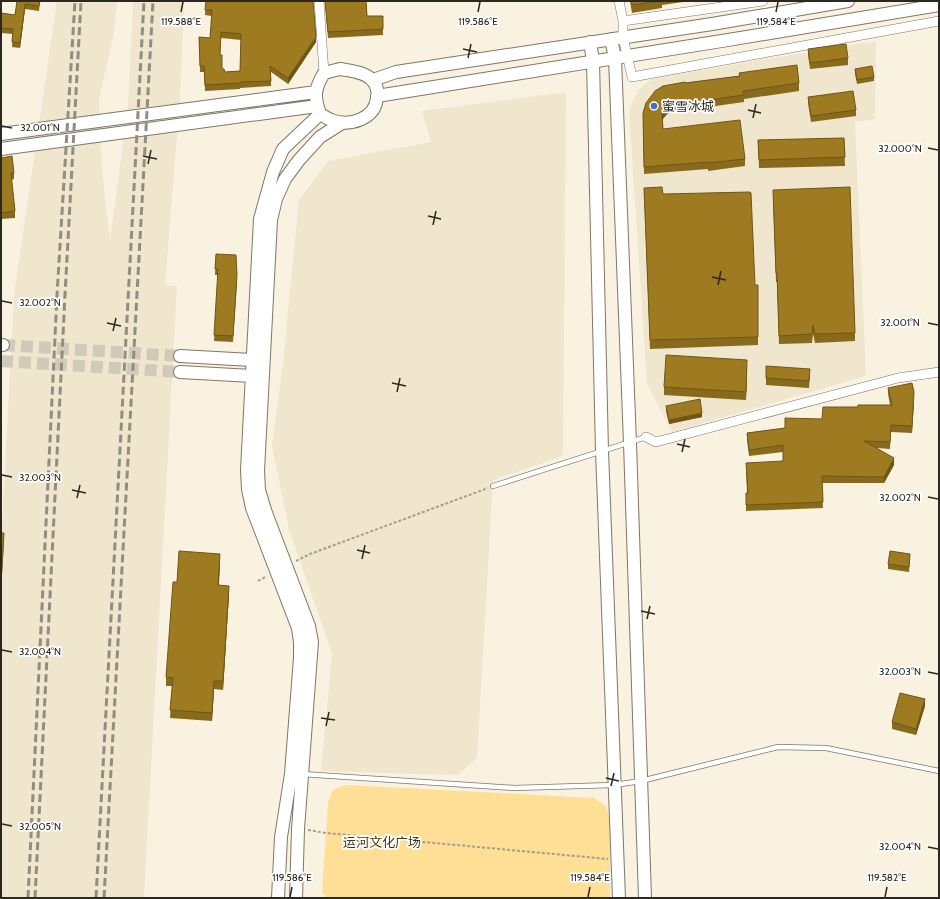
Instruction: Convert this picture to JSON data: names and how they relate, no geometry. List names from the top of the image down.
{
  "parks": ["运河文化广场"],
  "places": ["蜜雪冰城"],
  "coordinates": [
    "119.588°E",
    "119.586°E",
    "119.584°E",
    "32.001°N",
    "32.000°N",
    "32.002°N",
    "32.003°N",
    "32.004°N",
    "32.005°N",
    "119.582°E"
  ]
}
